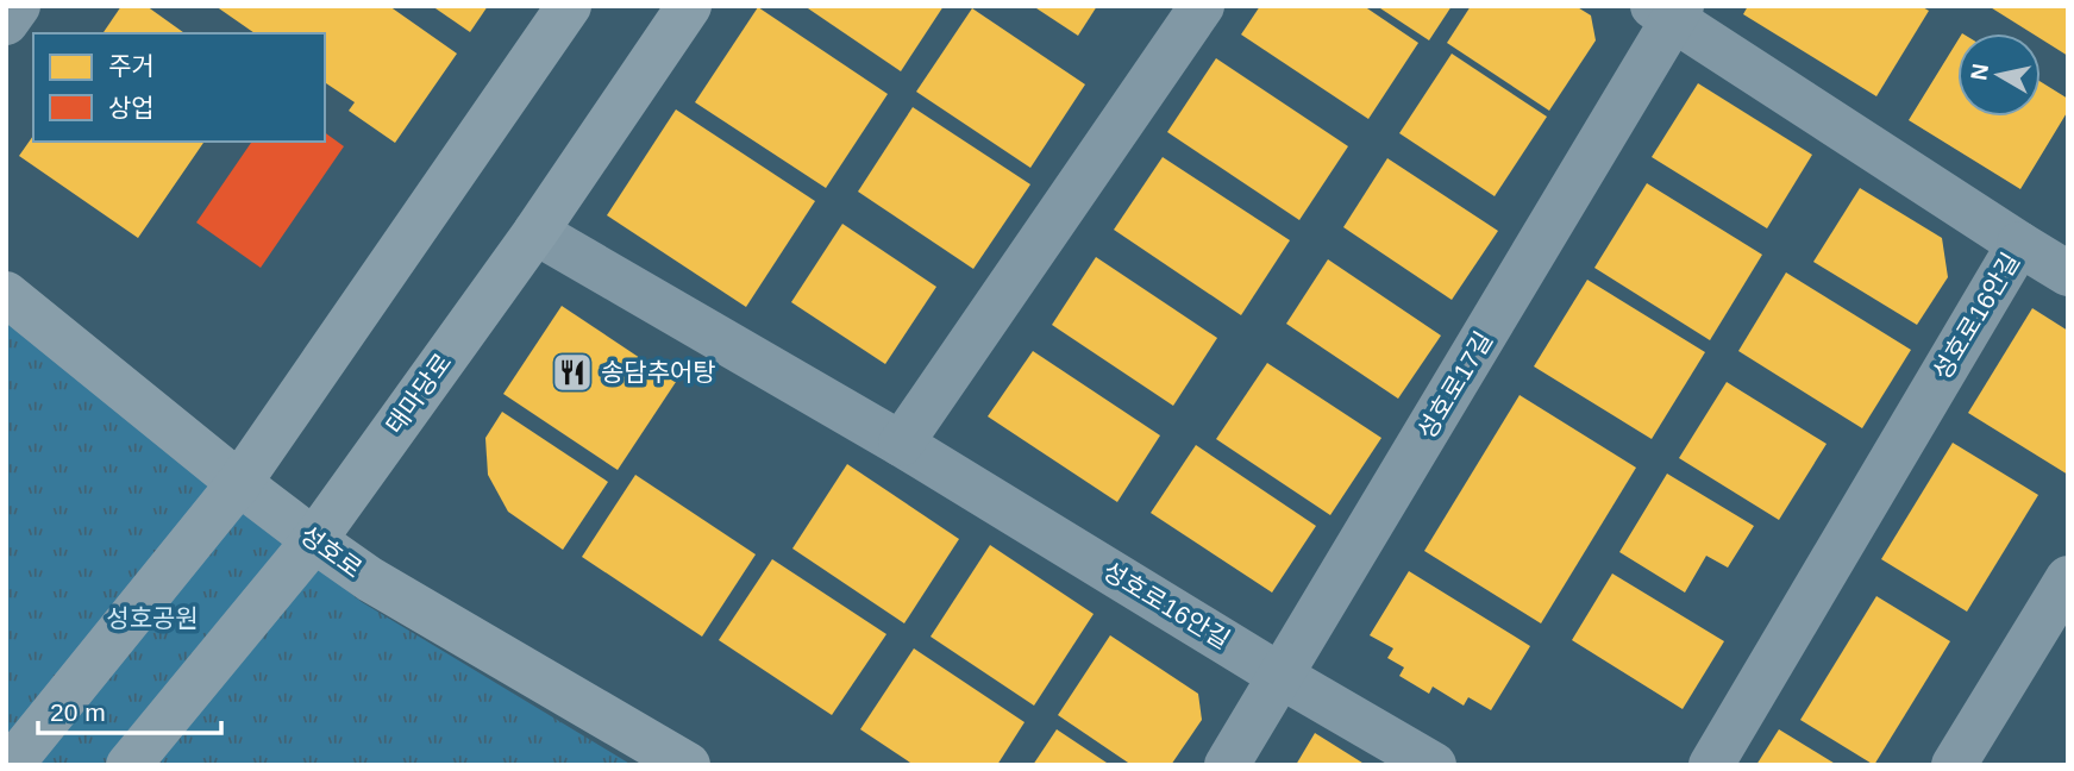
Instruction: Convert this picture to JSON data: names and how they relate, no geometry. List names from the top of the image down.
{
  "streets": {
    "street": [
      "성호로16안길",
      "성호로17길",
      "태마당로",
      "성호로"
    ]
  },
  "crossings": [
    ["성호로16안길", "성호로17길"],
    ["성호로16안길", "태마당로"],
    ["태마당로", "성호로"]
  ],
  "parks": ["성호공원"],
  "places": {
    "restaurant": ["송담추어탕"]
  },
  "legend": ["주거", "상업"],
  "scale_bar": "20 m",
  "north": "left"
}
